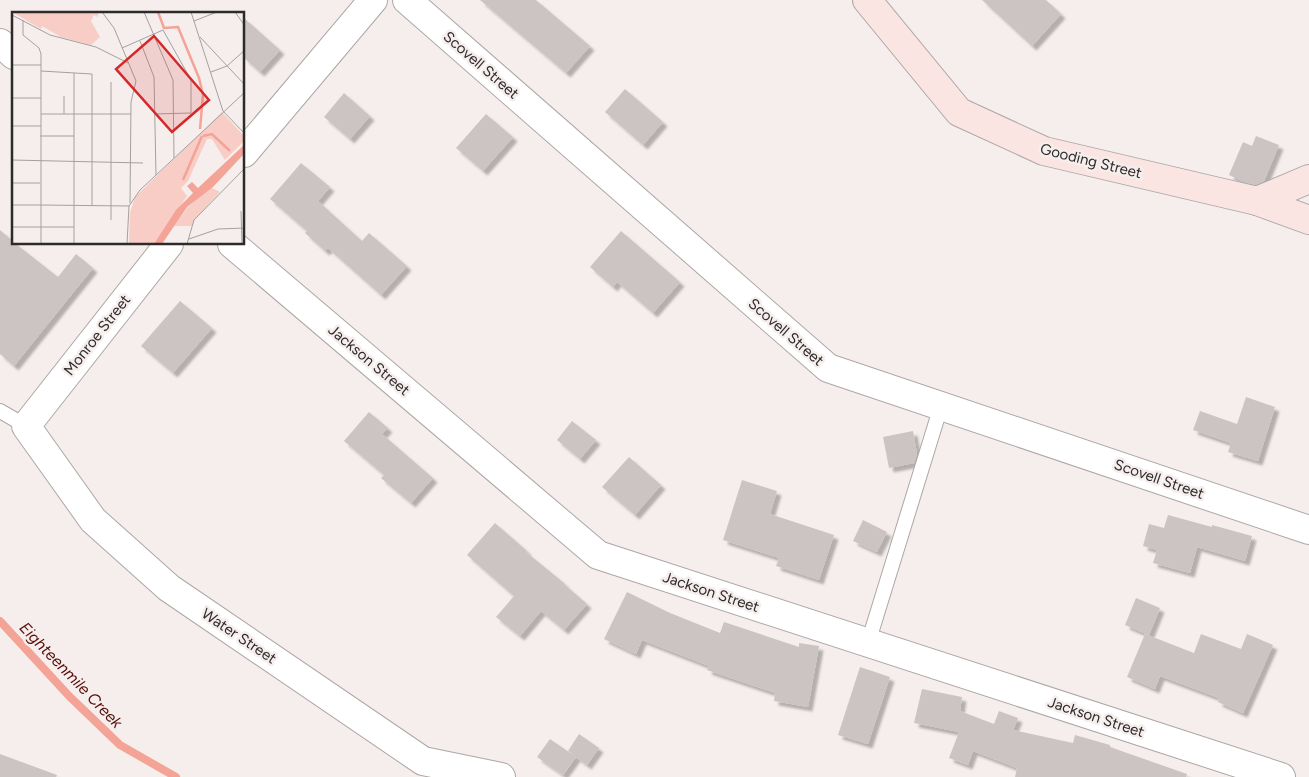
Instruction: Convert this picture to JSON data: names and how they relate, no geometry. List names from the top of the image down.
{
  "streets": {
    "street": [
      "Scovell Street",
      "Gooding Street",
      "Monroe Street",
      "Jackson Street",
      "Water Street"
    ]
  },
  "crossings": [
    ["Monroe Street", "Water Street"]
  ],
  "water": ["Eighteenmile Creek"]
}
